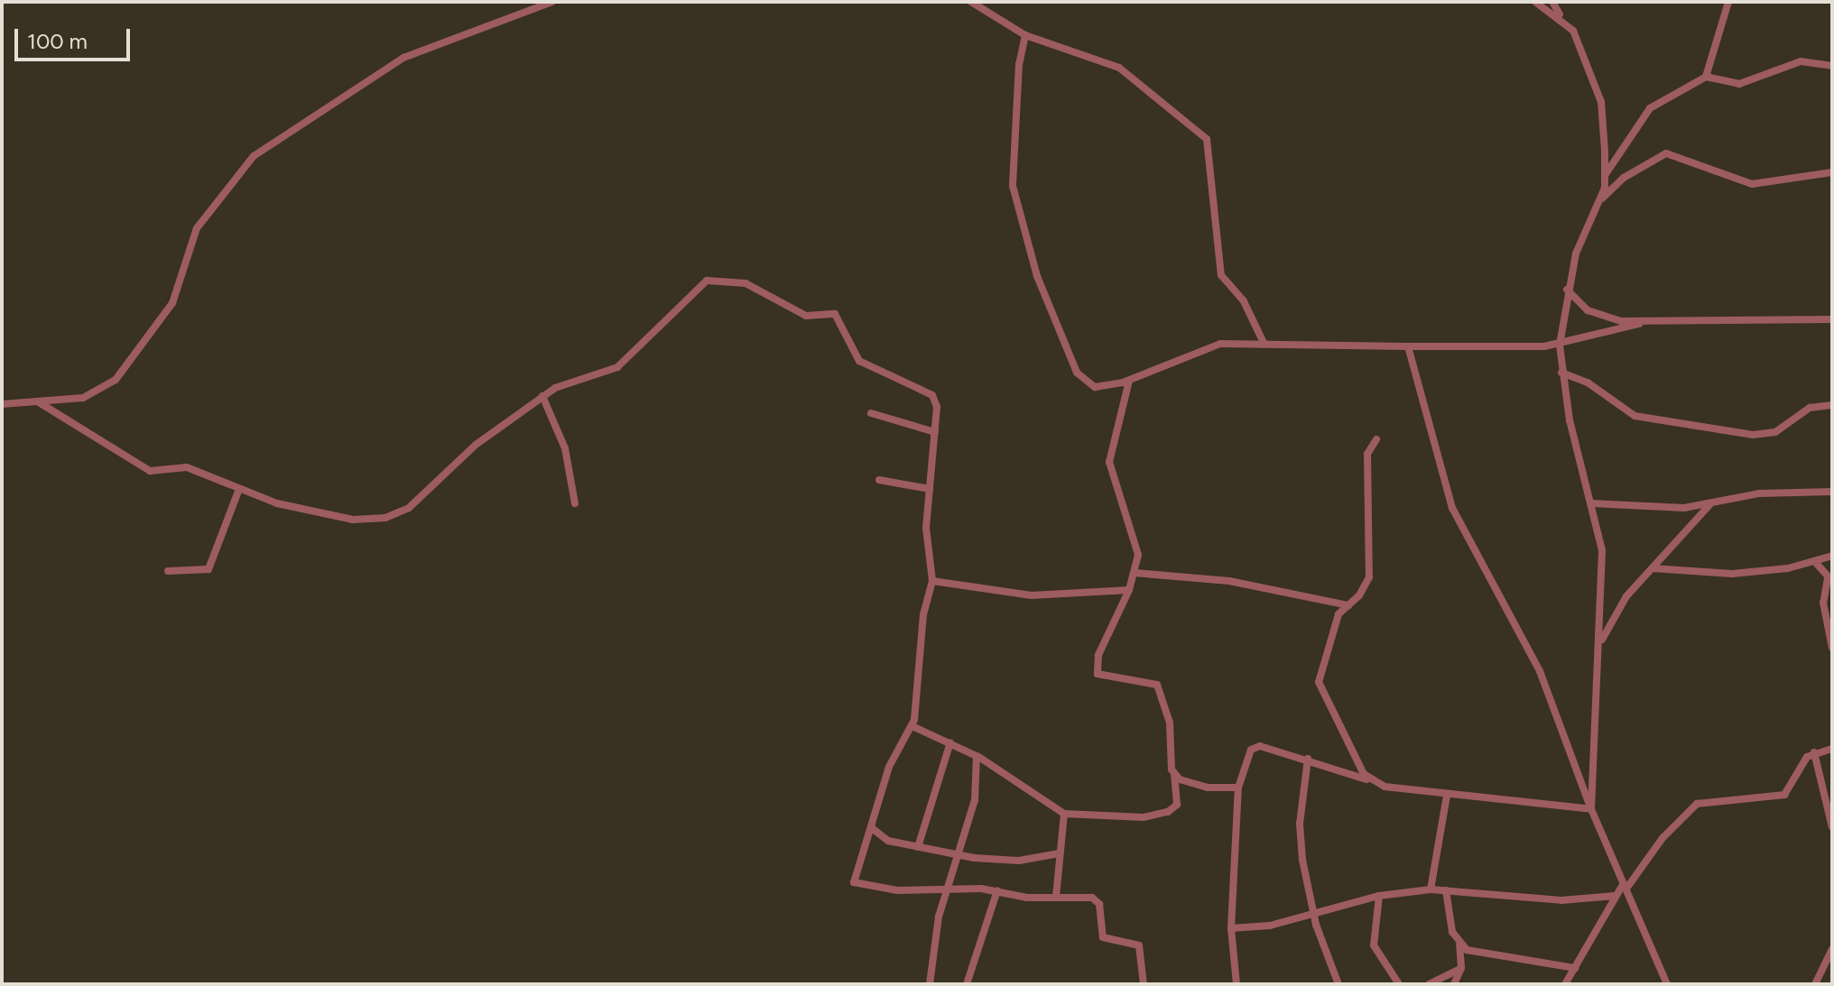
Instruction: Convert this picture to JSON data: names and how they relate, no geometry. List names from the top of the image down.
{
  "scale_bar": "100 m"
}
